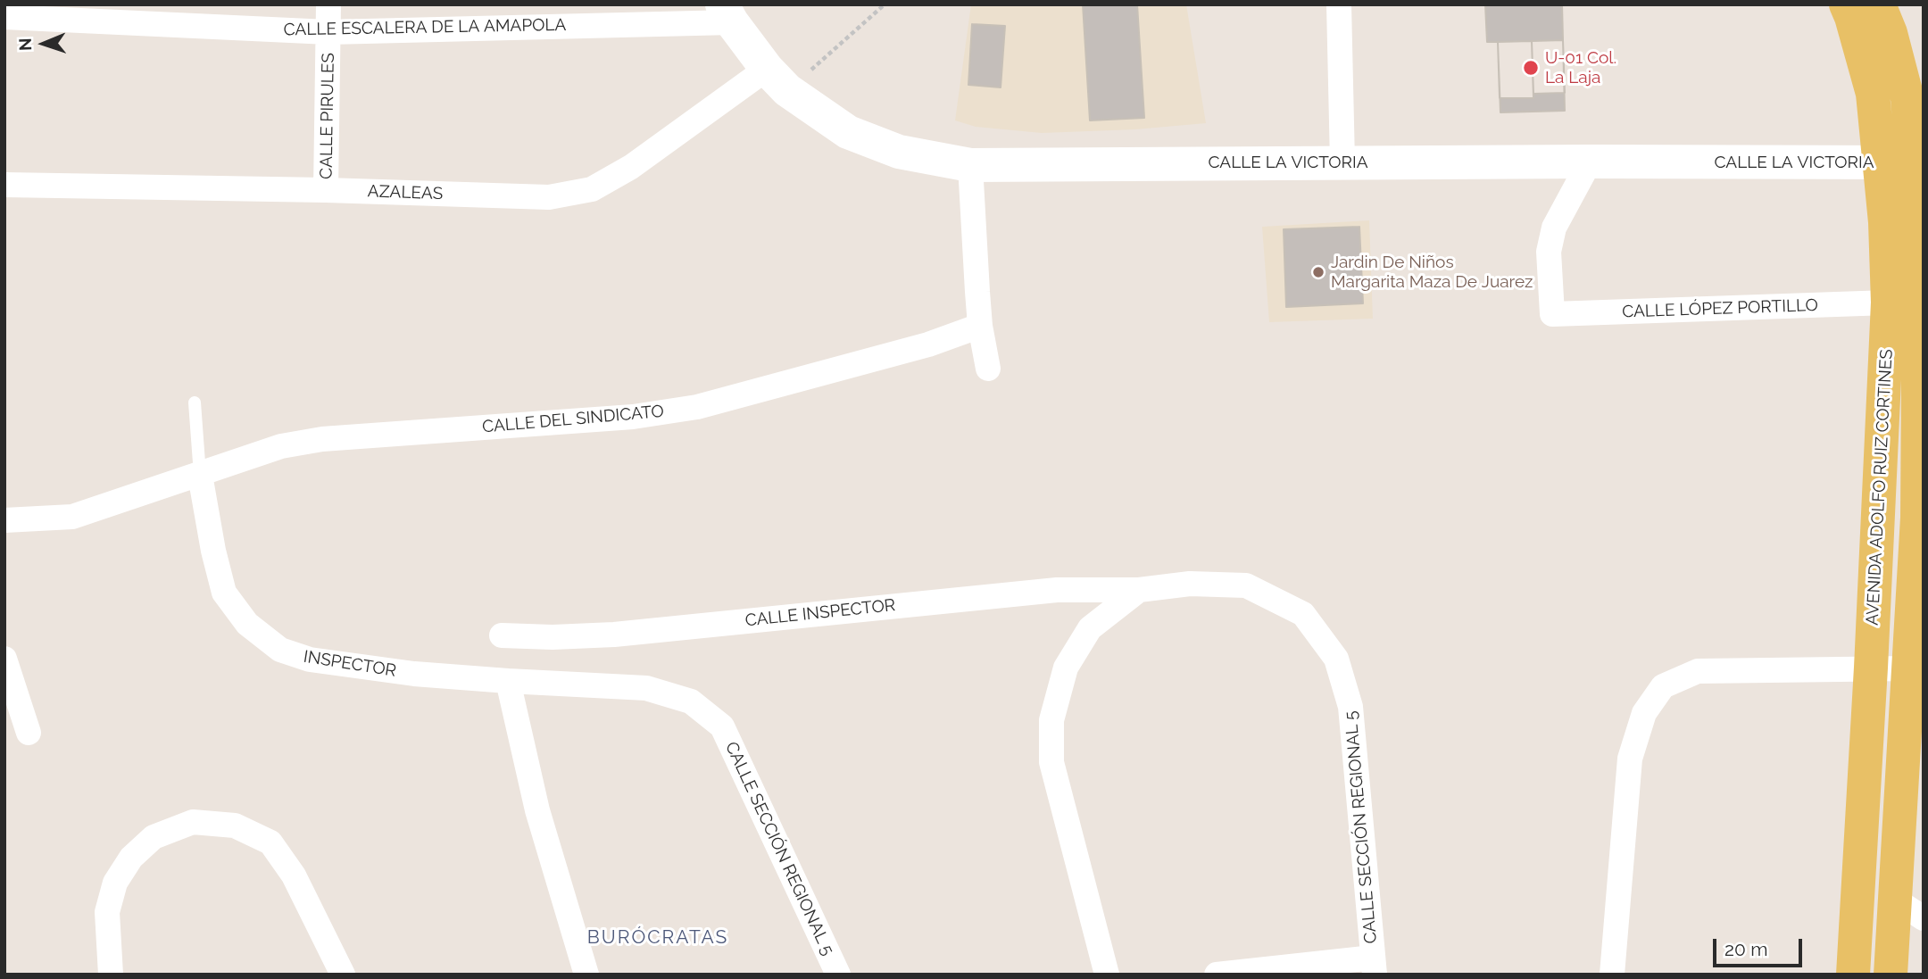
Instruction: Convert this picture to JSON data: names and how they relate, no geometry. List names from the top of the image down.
{
  "streets": {
    "main road": ["AVENIDA ADOLFO RUIZ CORTINES"],
    "street": [
      "CALLE ESCALERA DE LA AMAPOLA",
      "CALLE PIRULES",
      "CALLE LA VICTORIA",
      "AZALEAS",
      "CALLE LÓPEZ PORTILLO",
      "CALLE DEL SINDICATO",
      "CALLE INSPECTOR",
      "INSPECTOR",
      "CALLE SECCIÓN REGIONAL 5"
    ]
  },
  "crossings": [
    ["CALLE ESCALERA DE LA AMAPOLA", "CALLE PIRULES"],
    ["CALLE ESCALERA DE LA AMAPOLA", "CALLE LA VICTORIA"],
    ["CALLE PIRULES", "AZALEAS"],
    ["CALLE LA VICTORIA", "AZALEAS"],
    ["CALLE LA VICTORIA", "CALLE LÓPEZ PORTILLO"],
    ["CALLE LA VICTORIA", "AVENIDA ADOLFO RUIZ CORTINES"],
    ["CALLE LÓPEZ PORTILLO", "AVENIDA ADOLFO RUIZ CORTINES"],
    ["CALLE DEL SINDICATO", "INSPECTOR"],
    ["CALLE INSPECTOR", "CALLE SECCIÓN REGIONAL 5"],
    ["INSPECTOR", "CALLE SECCIÓN REGIONAL 5"]
  ],
  "districts": ["BURÓCRATAS"],
  "places": ["U-01 Col. La Laja", "Jardin De Niños Margarita Maza De Juarez"],
  "scale_bar": "20 m",
  "north": "left"
}
